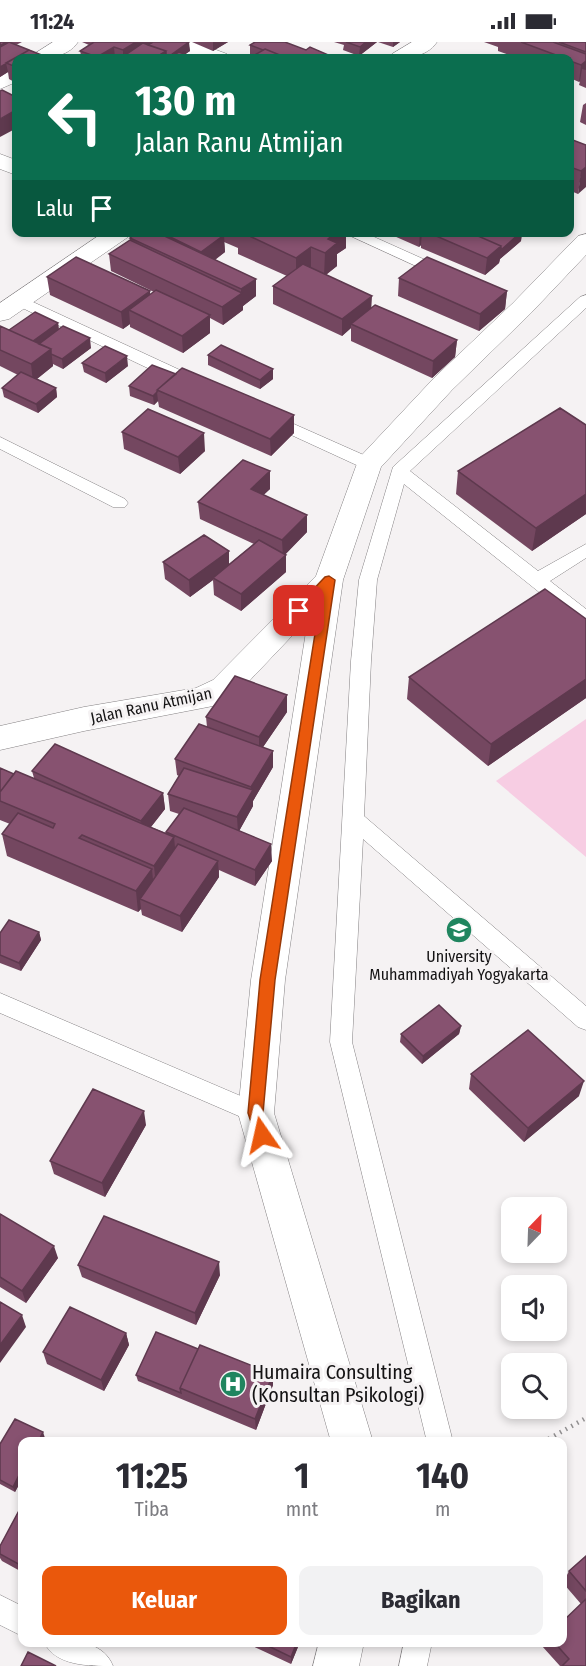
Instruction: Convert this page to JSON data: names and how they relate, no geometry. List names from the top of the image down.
{
  "streets": {
    "street": ["Jalan Ranu Atmijan"]
  },
  "places": {
    "school or university": ["University Muhammadiyah Yogyakarta"],
    "hospital": ["Humaira Consulting (Konsultan Psikologi)"]
  },
  "north": "top right",
  "page": {
    "status": "11:24",
    "turn": ["130 m", "Jalan Ranu Atmijan"],
    "then": "Lalu",
    "eta": [
      "11:25",
      "Tiba",
      "1",
      "mnt",
      "140",
      "m"
    ],
    "buttons": ["Keluar", "Bagikan"]
  }
}
